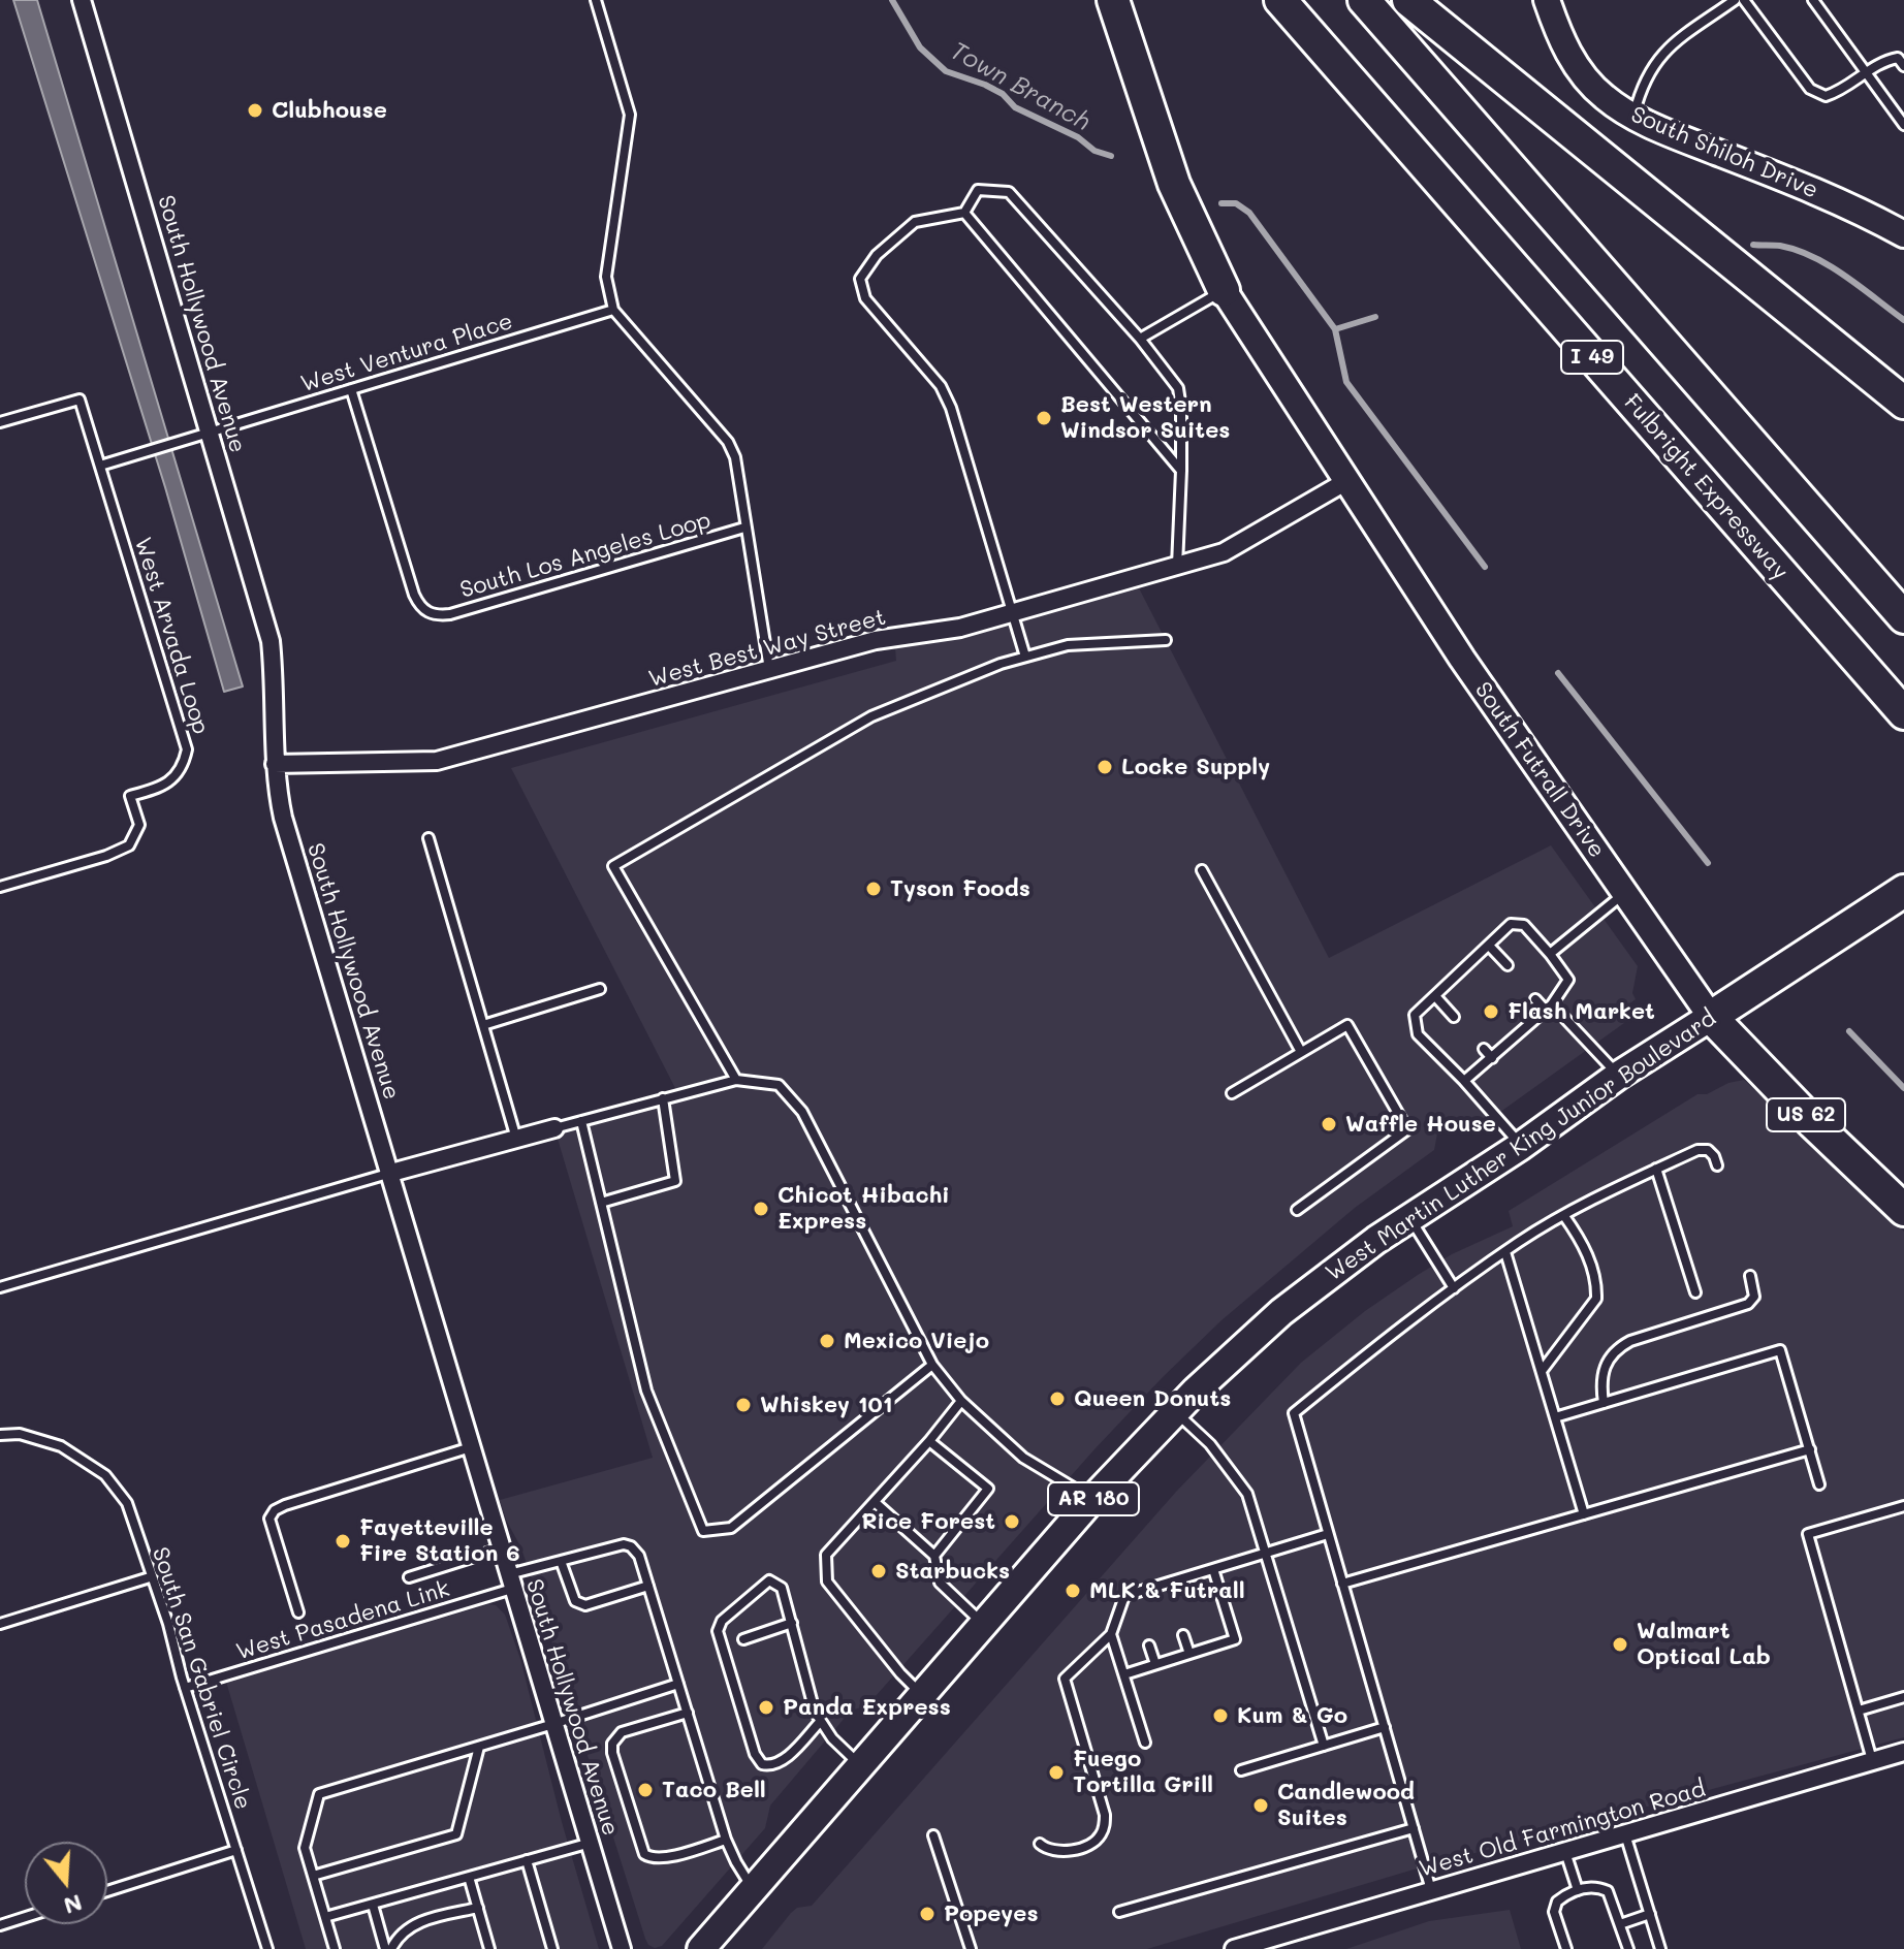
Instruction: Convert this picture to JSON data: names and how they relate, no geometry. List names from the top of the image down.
{
  "streets": {
    "highway": [
      "I 49",
      "Fulbright Expressway",
      "South Futrall Drive",
      "US 62",
      "West Martin Luther King Junior Boulevard"
    ],
    "main road": ["South Shiloh Drive", "AR 180"],
    "street": ["South Hollywood Avenue", "West Best Way Street", "West Old Farmington Road"],
    "lane": [
      "West Ventura Place",
      "South Los Angeles Loop",
      "West Arvada Loop",
      "West Pasadena Link",
      "South San Gabriel Circle"
    ]
  },
  "crossings": [
    ["South Hollywood Avenue", "West Ventura Place"],
    ["South Hollywood Avenue", "West Best Way Street"],
    ["South Hollywood Avenue", "West Pasadena Link"],
    ["West Ventura Place", "South Los Angeles Loop"],
    ["West Best Way Street", "South Futrall Drive"],
    ["South Futrall Drive", "West Martin Luther King Junior Boulevard"],
    ["West Pasadena Link", "South San Gabriel Circle"]
  ],
  "water": ["Town Branch"],
  "places": [
    "Clubhouse",
    "Best Western Windsor Suites",
    "Locke Supply",
    "Tyson Foods",
    "Flash Market",
    "Waffle House",
    "Chicot Hibachi Express",
    "Mexico Viejo",
    "Queen Donuts",
    "Whiskey 101",
    "Rice Forest",
    "Fayetteville Fire Station 6",
    "Starbucks",
    "MLK & Futrall",
    "Walmart Optical Lab",
    "Panda Express",
    "Kum & Go",
    "Fuego Tortilla Grill",
    "Taco Bell",
    "Candlewood Suites",
    "Popeyes"
  ],
  "north": "bottom"
}
